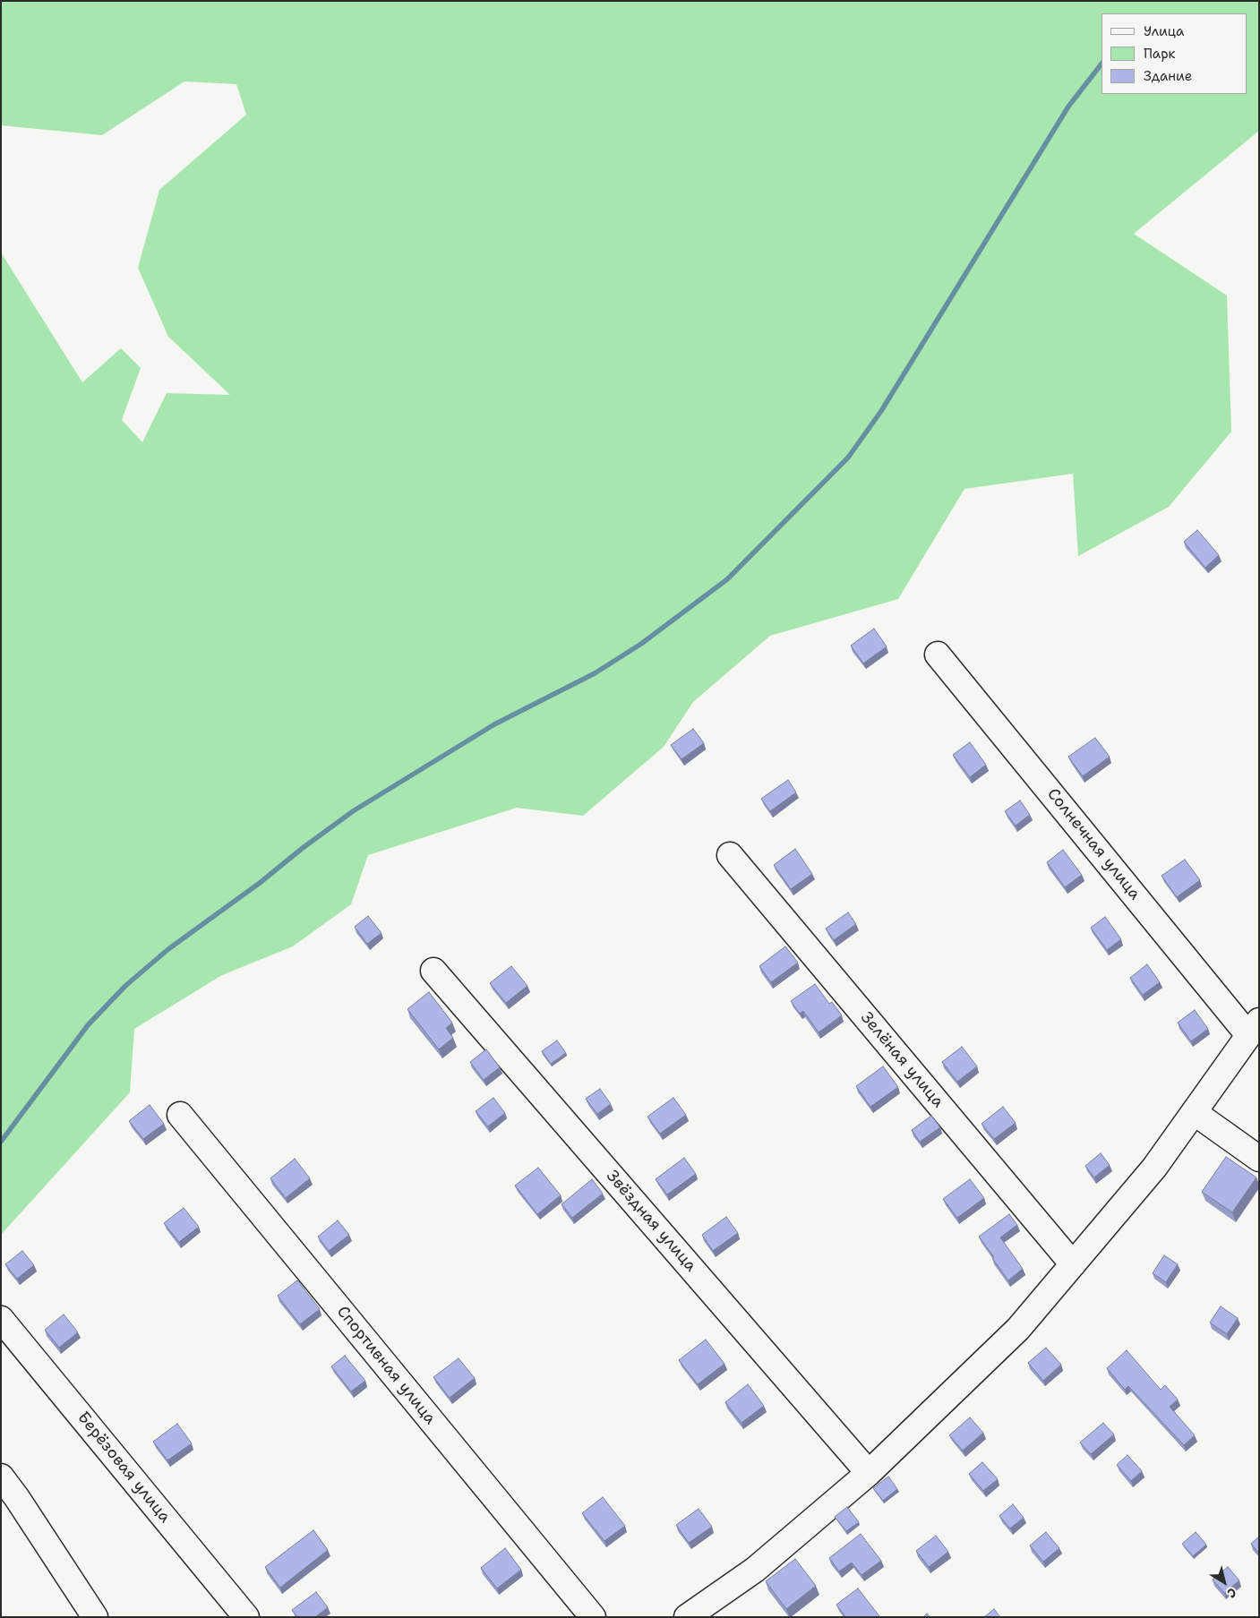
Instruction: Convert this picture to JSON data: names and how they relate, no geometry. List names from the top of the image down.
{
  "streets": {
    "street": [
      "Солнечная улица",
      "Зелёная улица",
      "Звёздная улица",
      "Спортивная улица",
      "Берёзовая улица"
    ]
  },
  "legend": ["Улица", "Парк", "Здание"],
  "north": "bottom right"
}
